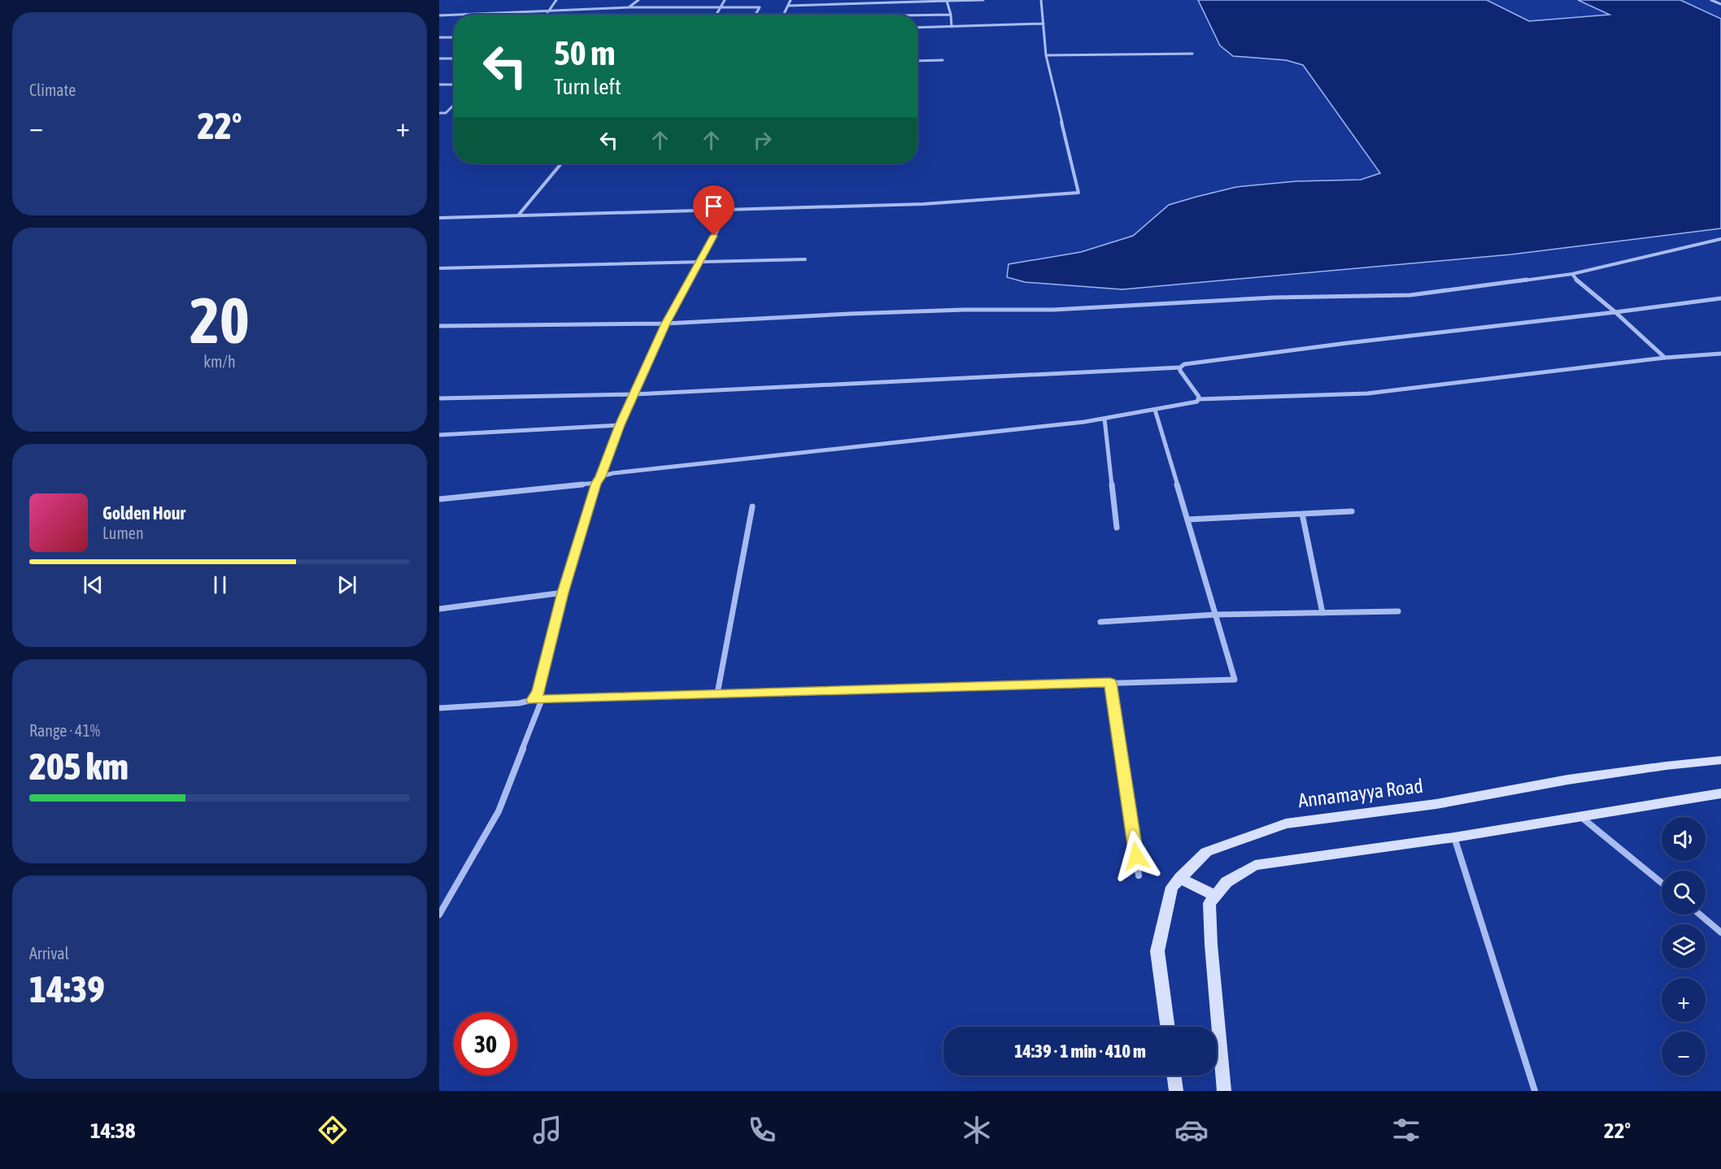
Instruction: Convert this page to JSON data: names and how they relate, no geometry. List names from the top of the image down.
{
  "streets": {
    "street": ["Annamayya Road"]
  },
  "page": {
    "tile": [
      "Climate",
      ["20", "km/h"],
      ["Range · 41%", "205 km"],
      ["Arrival", "14:39"]
    ],
    "turn": ["50 m", "Turn left"],
    "heat": ["−", "22°", "+"],
    "song": ["Golden Hour", "Lumen"],
    "map_buttons": ["+", "−"],
    "limit": "30",
    "trip": "14:39 · 1 min · 410 m",
    "tabs": ["14:38", "22°"]
  }
}
